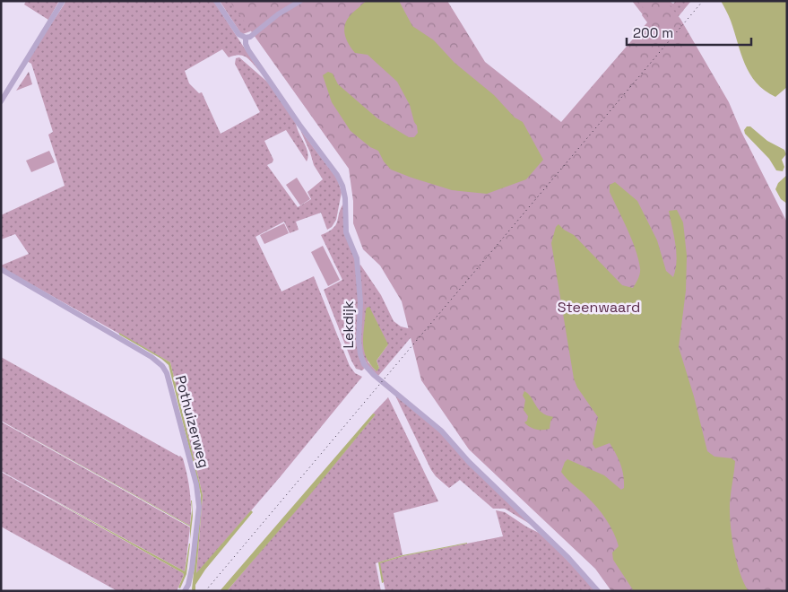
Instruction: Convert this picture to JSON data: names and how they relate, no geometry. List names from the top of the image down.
{
  "streets": {
    "street": ["Lekdijk", "Pothuizerweg"]
  },
  "parks": ["Steenwaard"],
  "scale_bar": "200 m"
}
